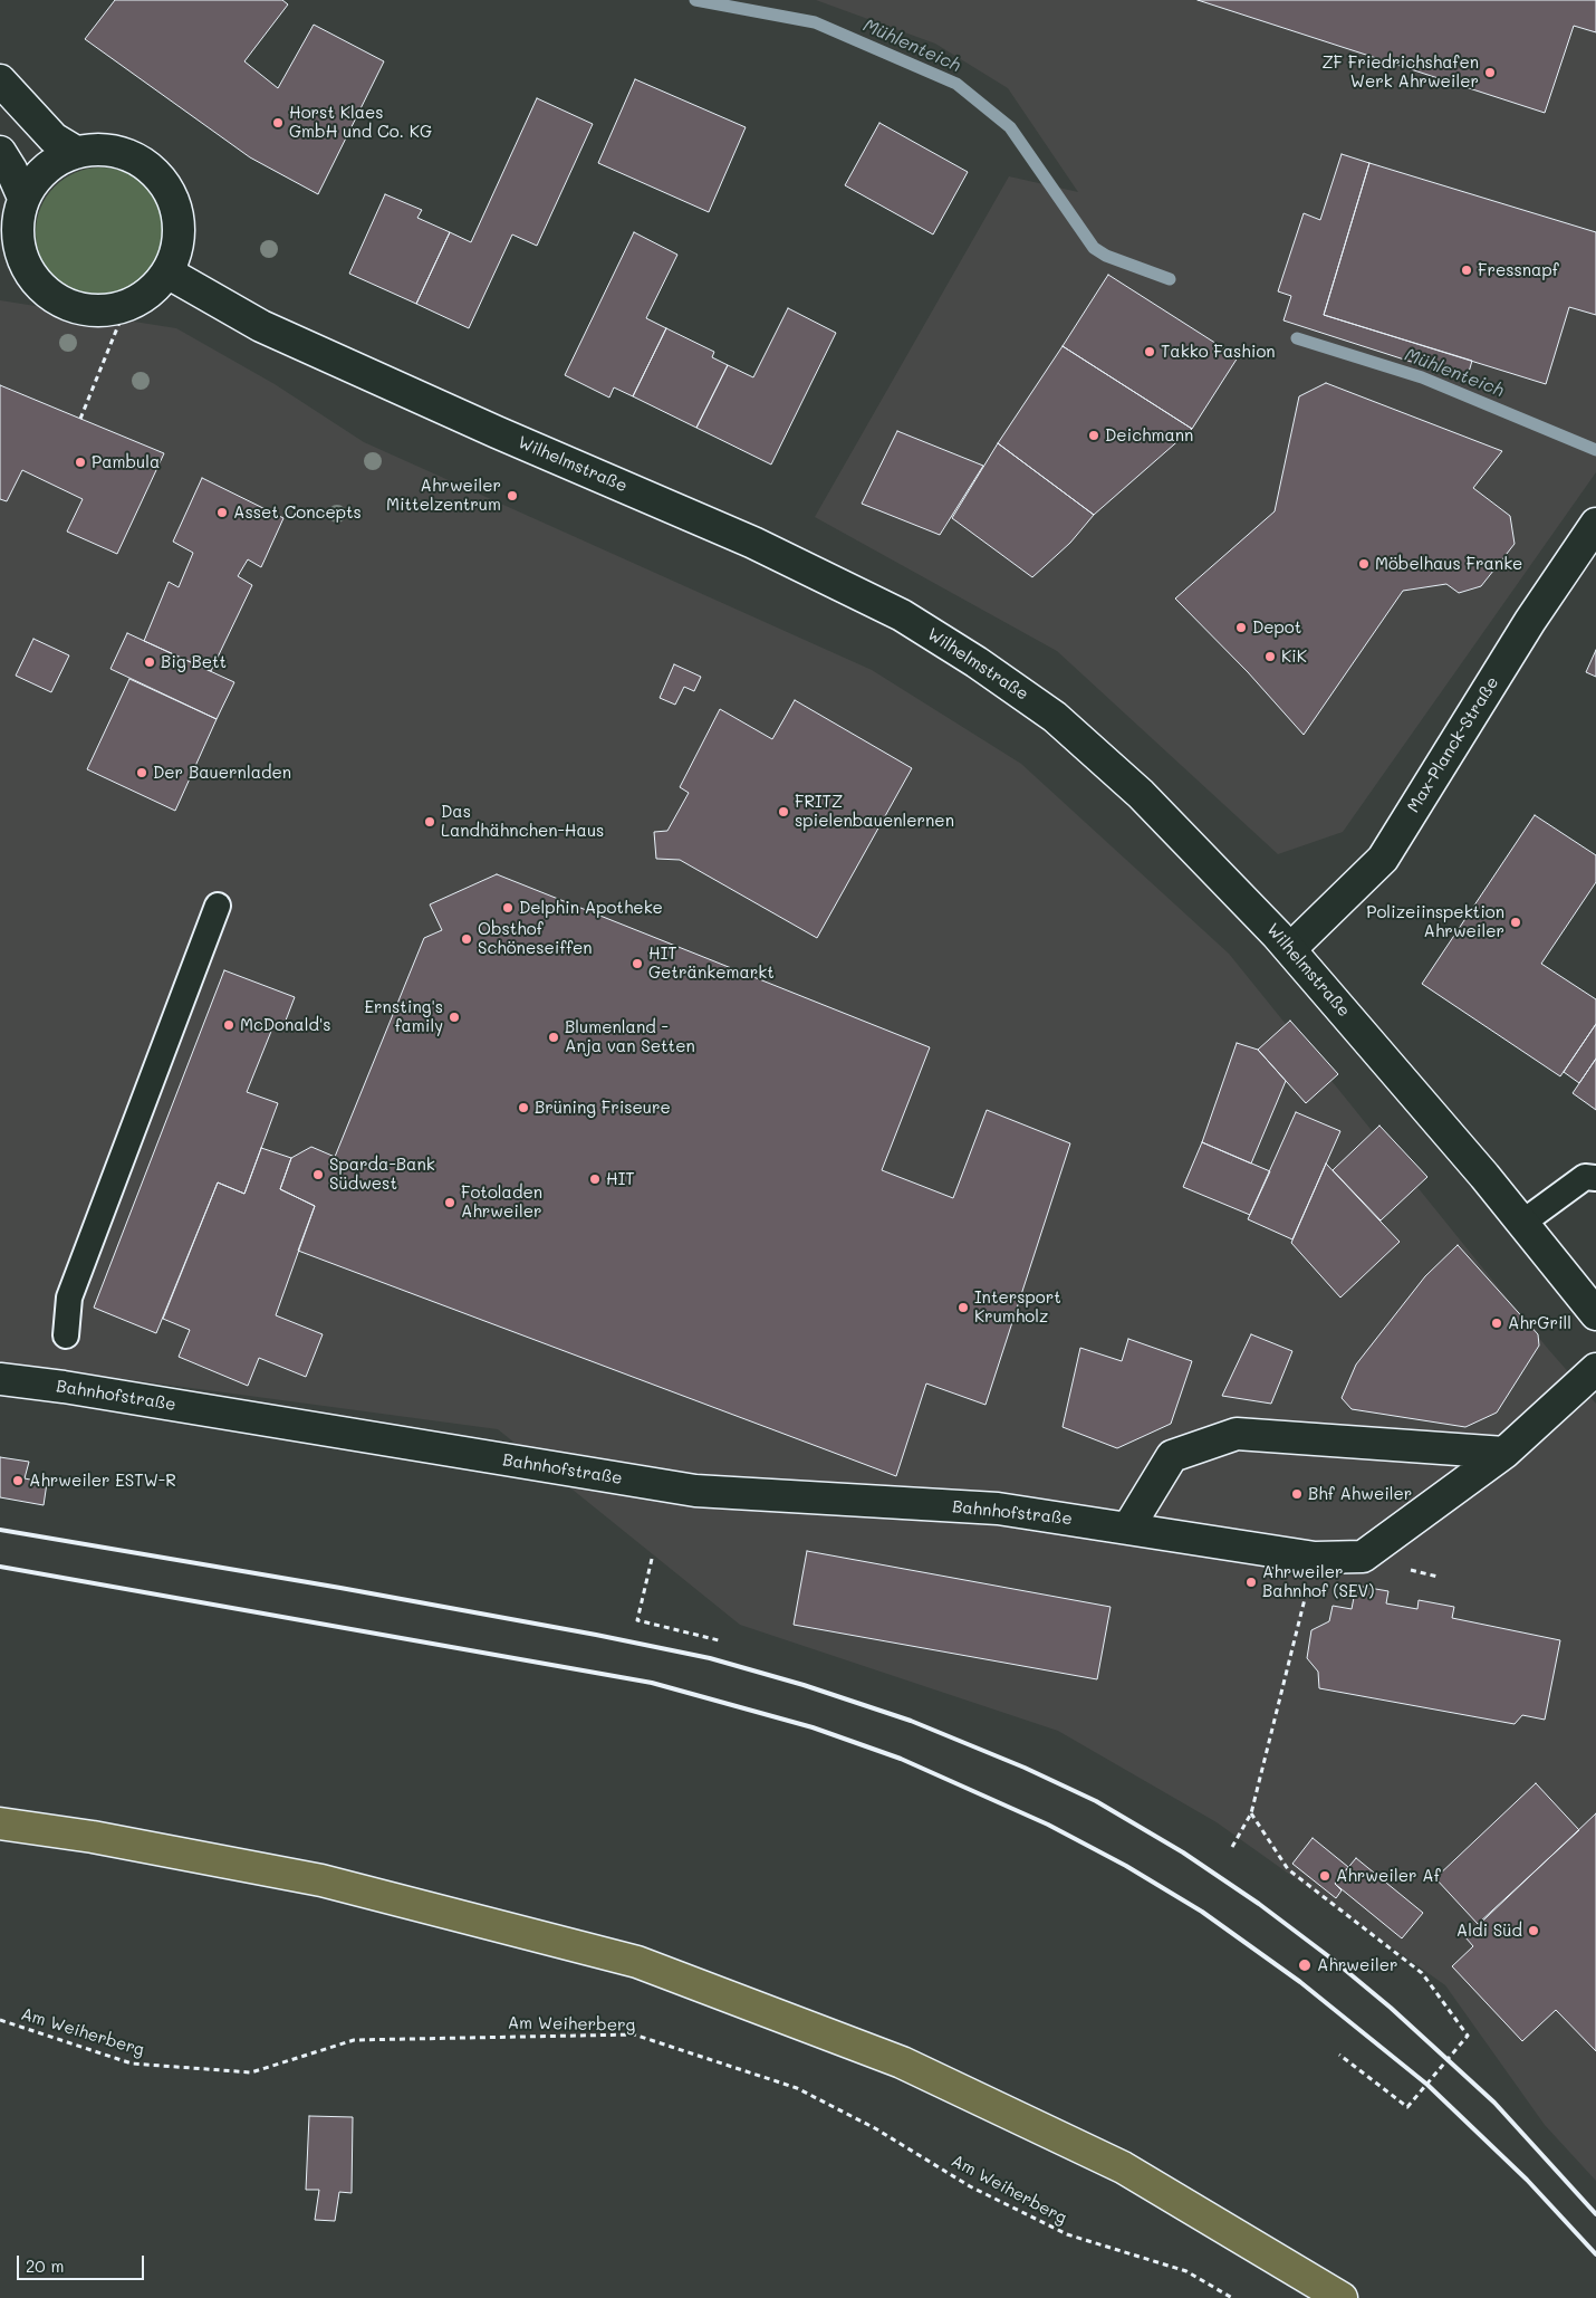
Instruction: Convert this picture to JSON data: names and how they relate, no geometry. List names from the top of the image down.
{
  "streets": {
    "street": ["Wilhelmstraße", "Max-Planck-Straße", "Bahnhofstraße"],
    "path": ["Am Weiherberg"]
  },
  "crossings": [
    ["Wilhelmstraße", "Max-Planck-Straße"]
  ],
  "water": ["Mühlenteich"],
  "places": [
    "ZF Friedrichshafen Werk Ahrweiler",
    "Horst Klaes GmbH und Co. KG",
    "Fressnapf",
    "Takko Fashion",
    "Deichmann",
    "Pambula",
    "Ahrweiler Mittelzentrum",
    "Asset Concepts",
    "Möbelhaus Franke",
    "Depot",
    "KiK",
    "Big Bett",
    "Der Bauernladen",
    "FRITZ spielenbauenlernen",
    "Das Landhähnchen-Haus",
    "Delphin Apotheke",
    "Polizeiinspektion Ahrweiler",
    "Obsthof Schöneseiffen",
    "HIT Getränkemarkt",
    "Ernsting's family",
    "McDonald's",
    "Blumenland - Anja van Setten",
    "Brüning Friseure",
    "Sparda-Bank Südwest",
    "HIT",
    "Fotoladen Ahrweiler",
    "Intersport Krumholz",
    "AhrGrill",
    "Ahrweiler ESTW-R",
    "Bhf Ahweiler",
    "Ahrweiler Bahnhof (SEV)",
    "Ahrweiler Af",
    "Aldi Süd",
    "Ahrweiler"
  ],
  "scale_bar": "20 m"
}
